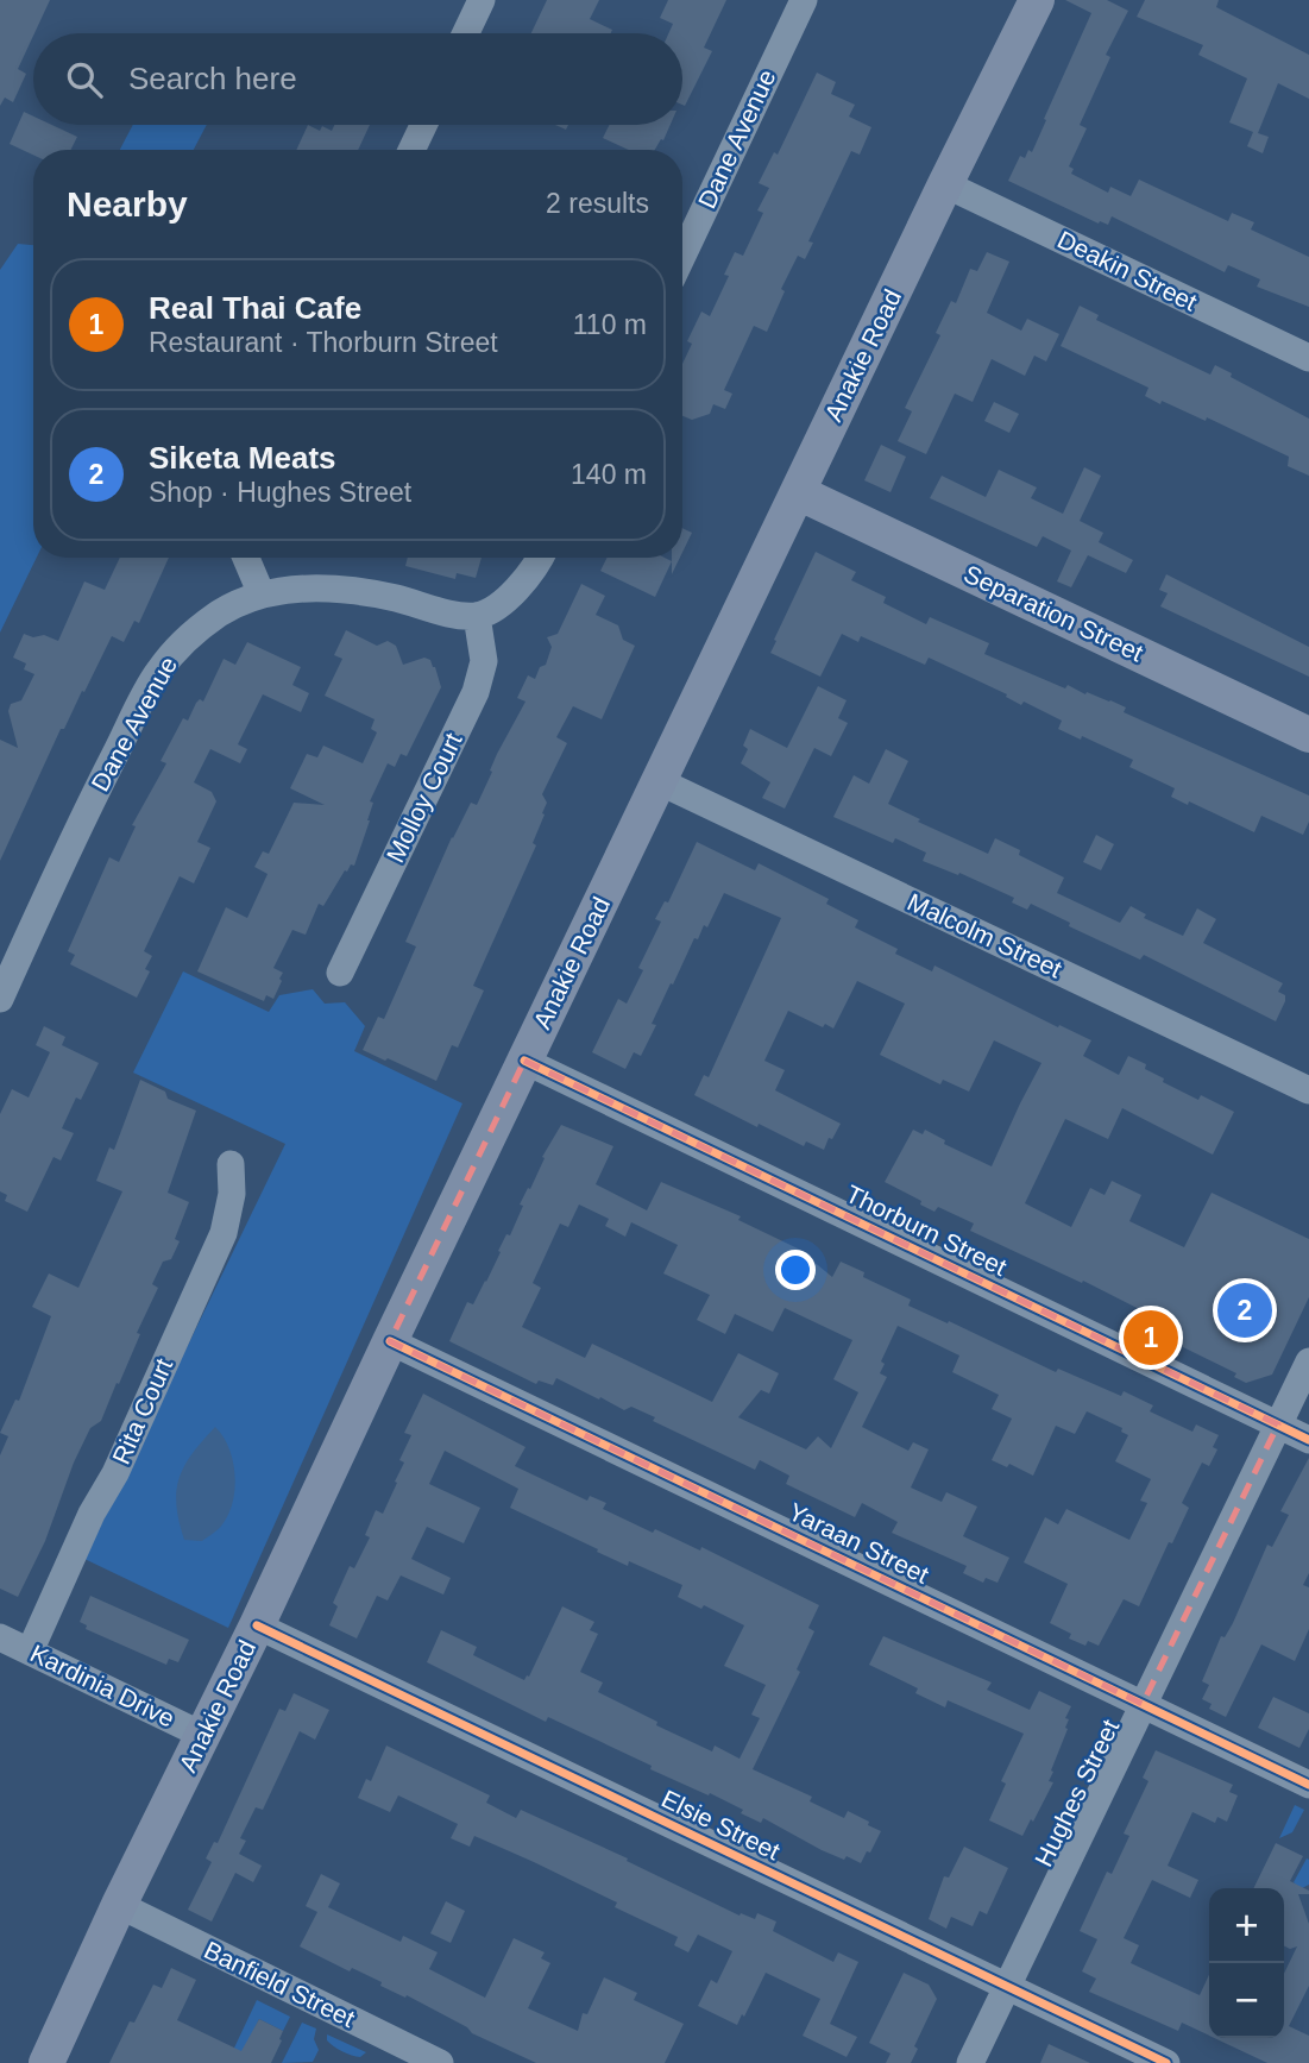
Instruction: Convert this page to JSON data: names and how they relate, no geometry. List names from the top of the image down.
{
  "streets": {
    "main road": ["Anakie Road", "Separation Street"],
    "street": [
      "Dane Avenue",
      "Deakin Street",
      "Molloy Court",
      "Malcolm Street",
      "Thorburn Street",
      "Rita Court",
      "Yaraan Street",
      "Kardinia Drive",
      "Hughes Street",
      "Elsie Street",
      "Banfield Street"
    ]
  },
  "crossings": [
    ["Dane Avenue", "Molloy Court"],
    ["Deakin Street", "Anakie Road"],
    ["Anakie Road", "Separation Street"],
    ["Anakie Road", "Malcolm Street"],
    ["Anakie Road", "Thorburn Street"],
    ["Anakie Road", "Yaraan Street"],
    ["Anakie Road", "Kardinia Drive"],
    ["Anakie Road", "Elsie Street"],
    ["Anakie Road", "Banfield Street"],
    ["Thorburn Street", "Hughes Street"],
    ["Rita Court", "Kardinia Drive"],
    ["Yaraan Street", "Hughes Street"],
    ["Hughes Street", "Elsie Street"]
  ],
  "page": {
    "search": "Search here",
    "heading": ["Nearby", "2 results"],
    "list": [
      {
        "mark": "1",
        "name": "Real Thai Cafe",
        "note": "Restaurant · Thorburn Street",
        "value": "110 m"
      },
      {
        "mark": "2",
        "name": "Siketa Meats",
        "note": "Shop · Hughes Street",
        "value": "140 m"
      }
    ],
    "pins": ["2", "1"],
    "map_buttons": ["+", "−"]
  }
}
